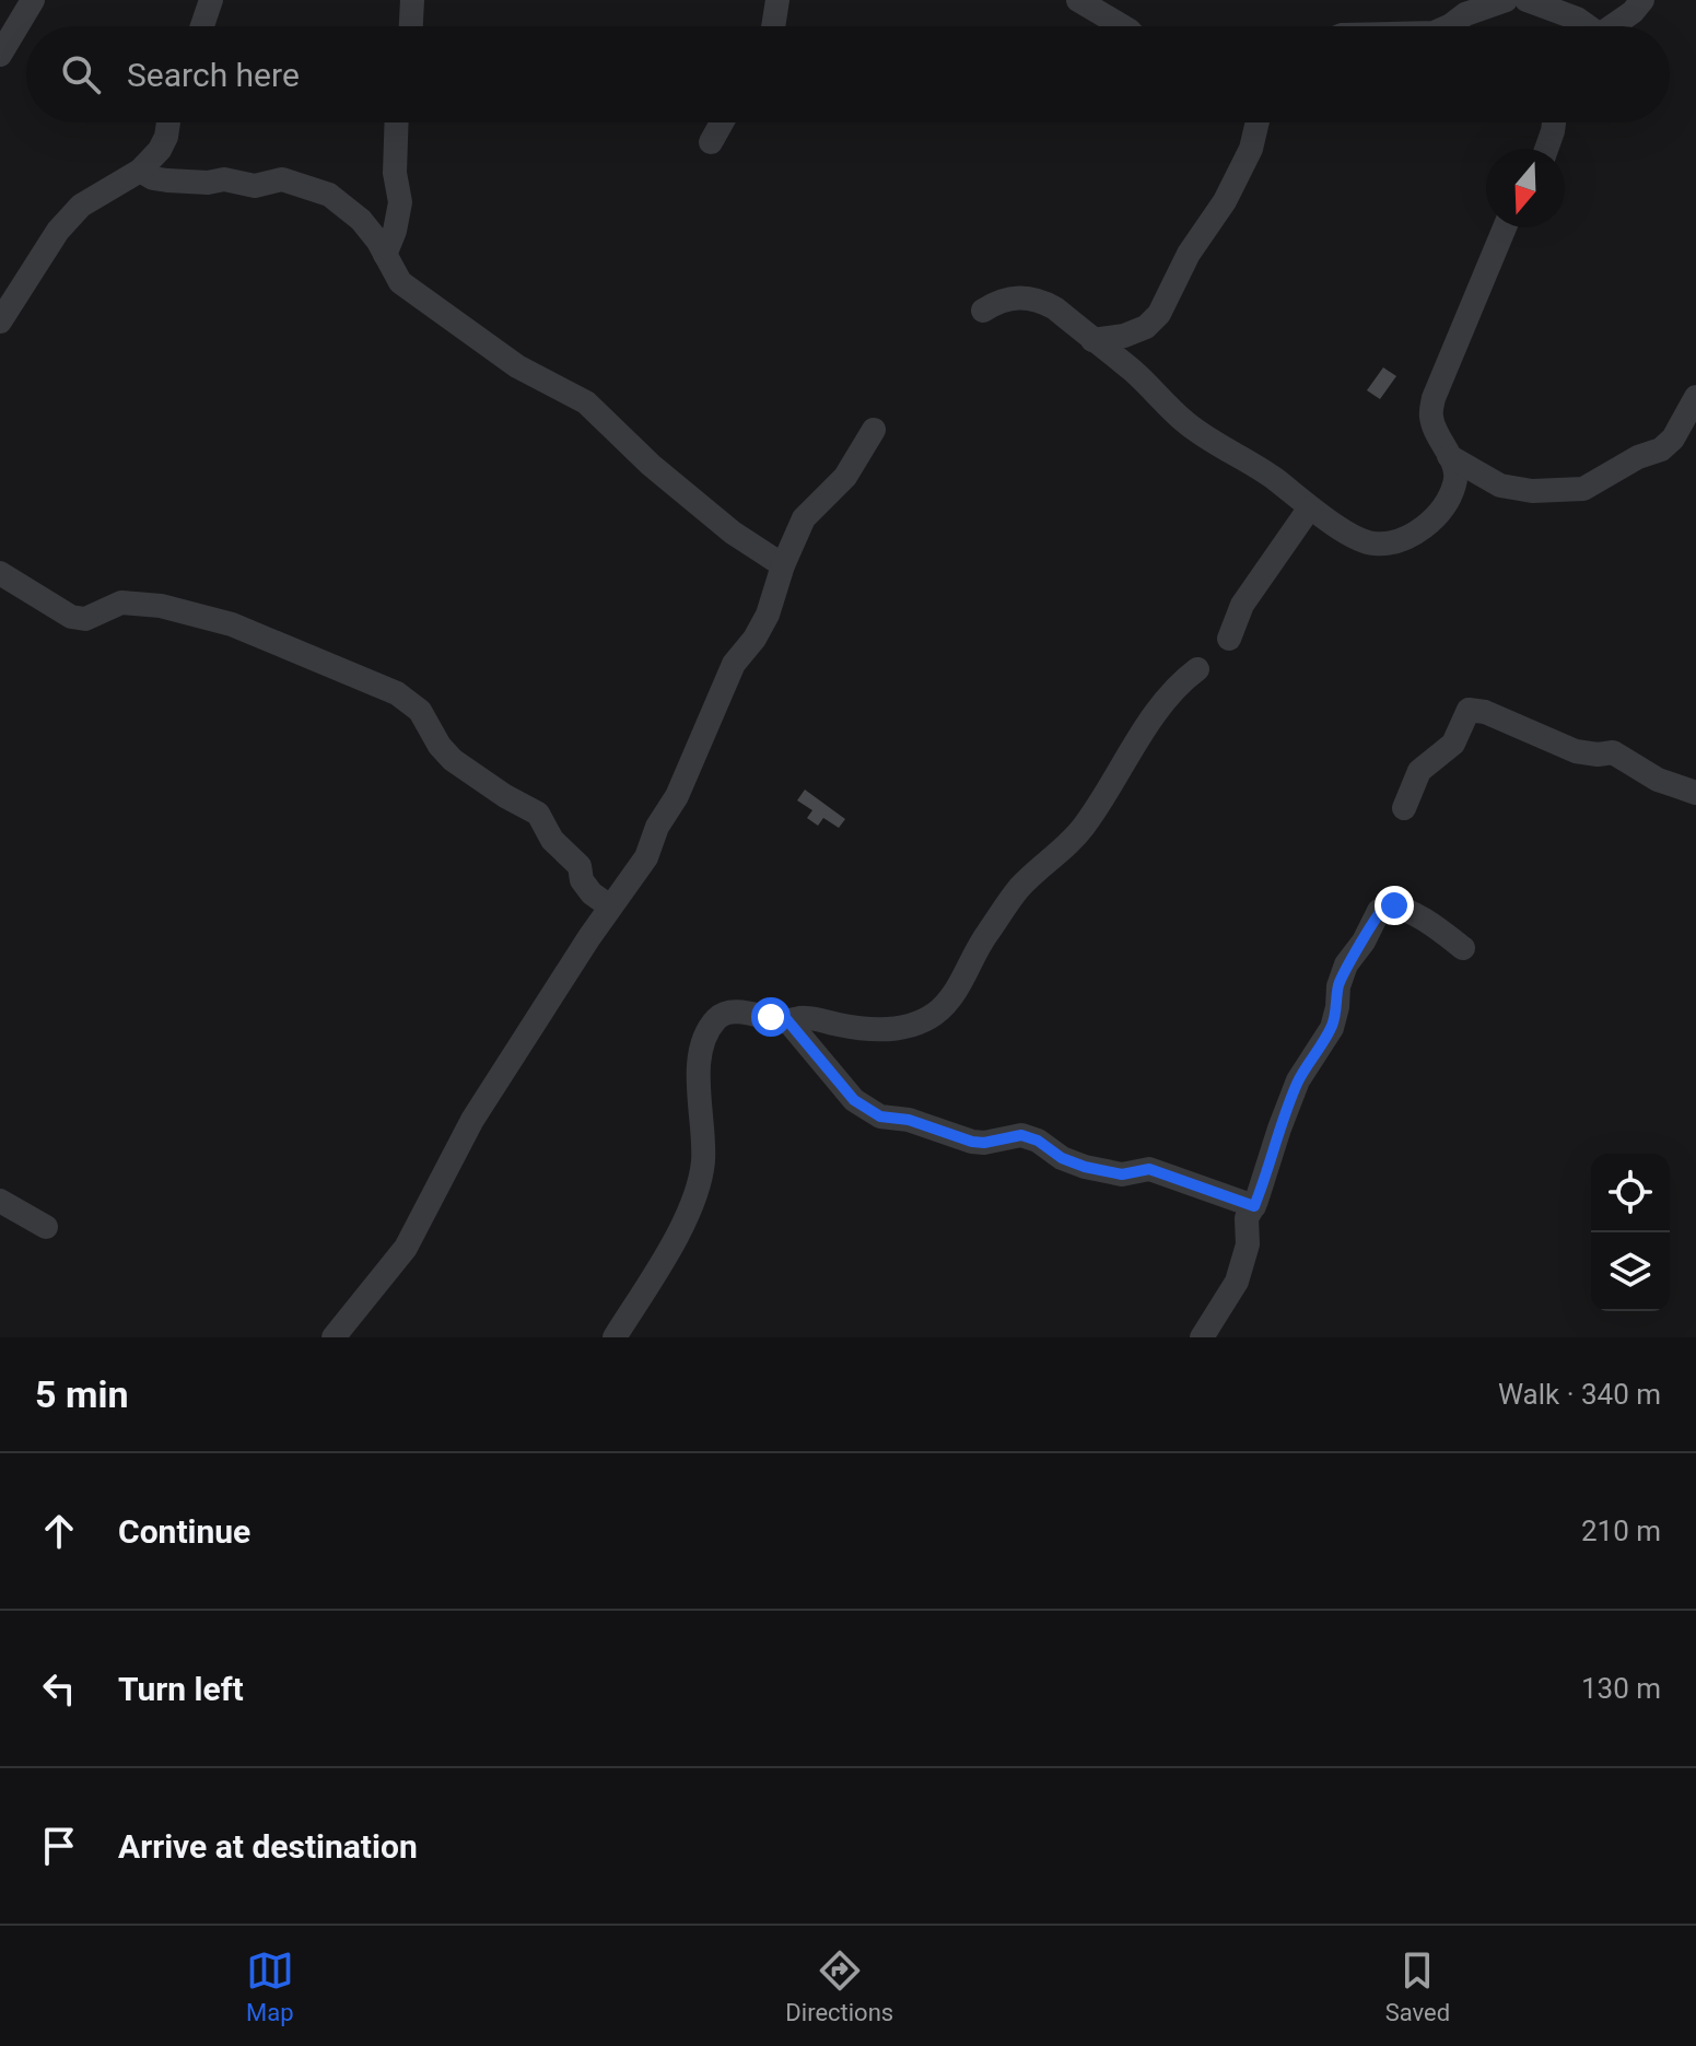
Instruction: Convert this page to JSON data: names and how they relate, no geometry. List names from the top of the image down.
{
  "north": "bottom",
  "page": {
    "search": "Search here",
    "heading": ["5 min", "Walk · 340 m"],
    "list": [
      ["Continue", "210 m"],
      ["Turn left", "130 m"],
      "Arrive at destination"
    ],
    "nav": ["Map", "Directions", "Saved"]
  }
}
